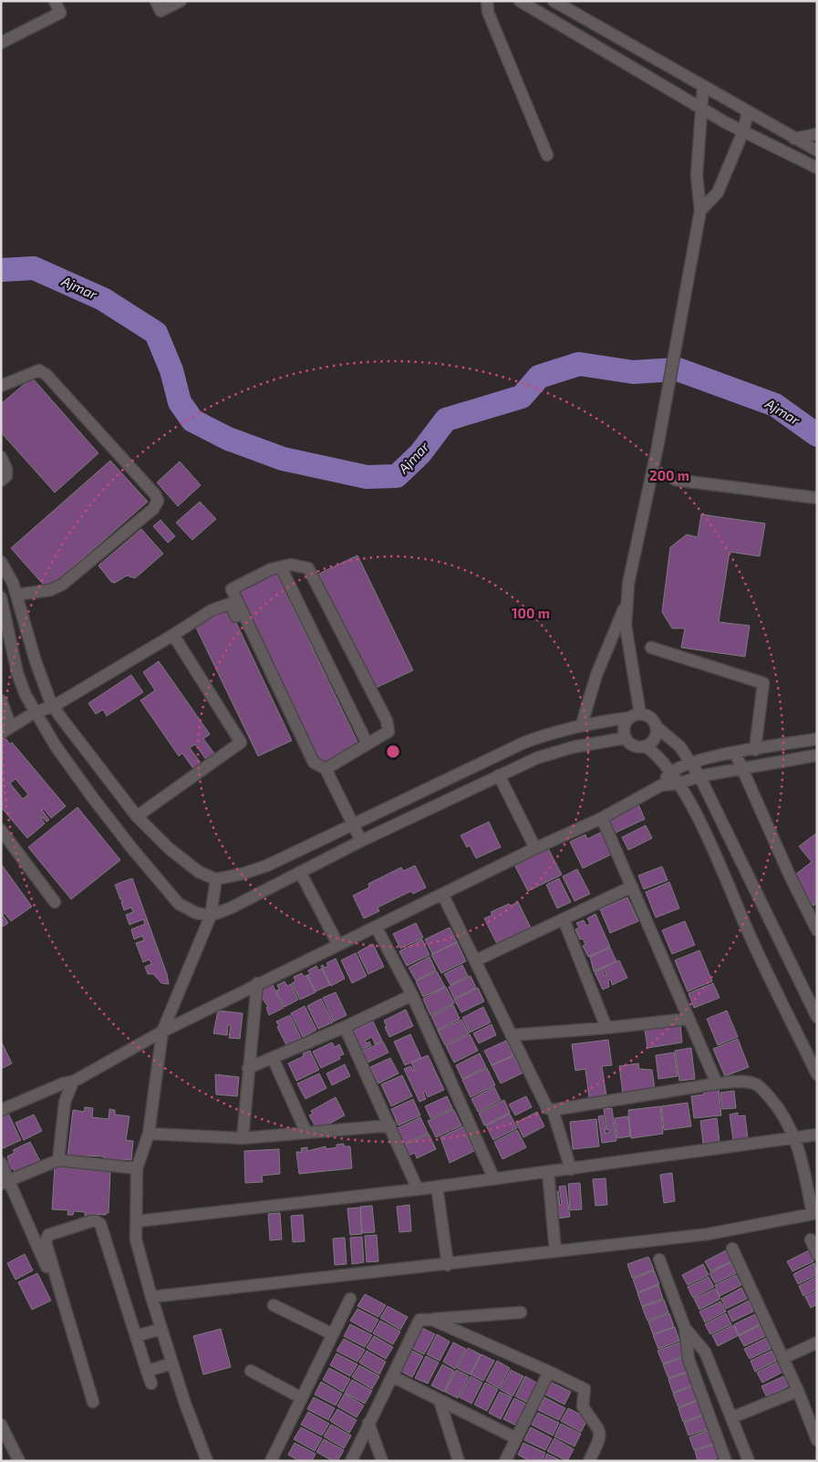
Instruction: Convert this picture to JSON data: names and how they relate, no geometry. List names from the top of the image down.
{
  "water": ["Ajmar"],
  "rings": ["200 m", "100 m"]
}
